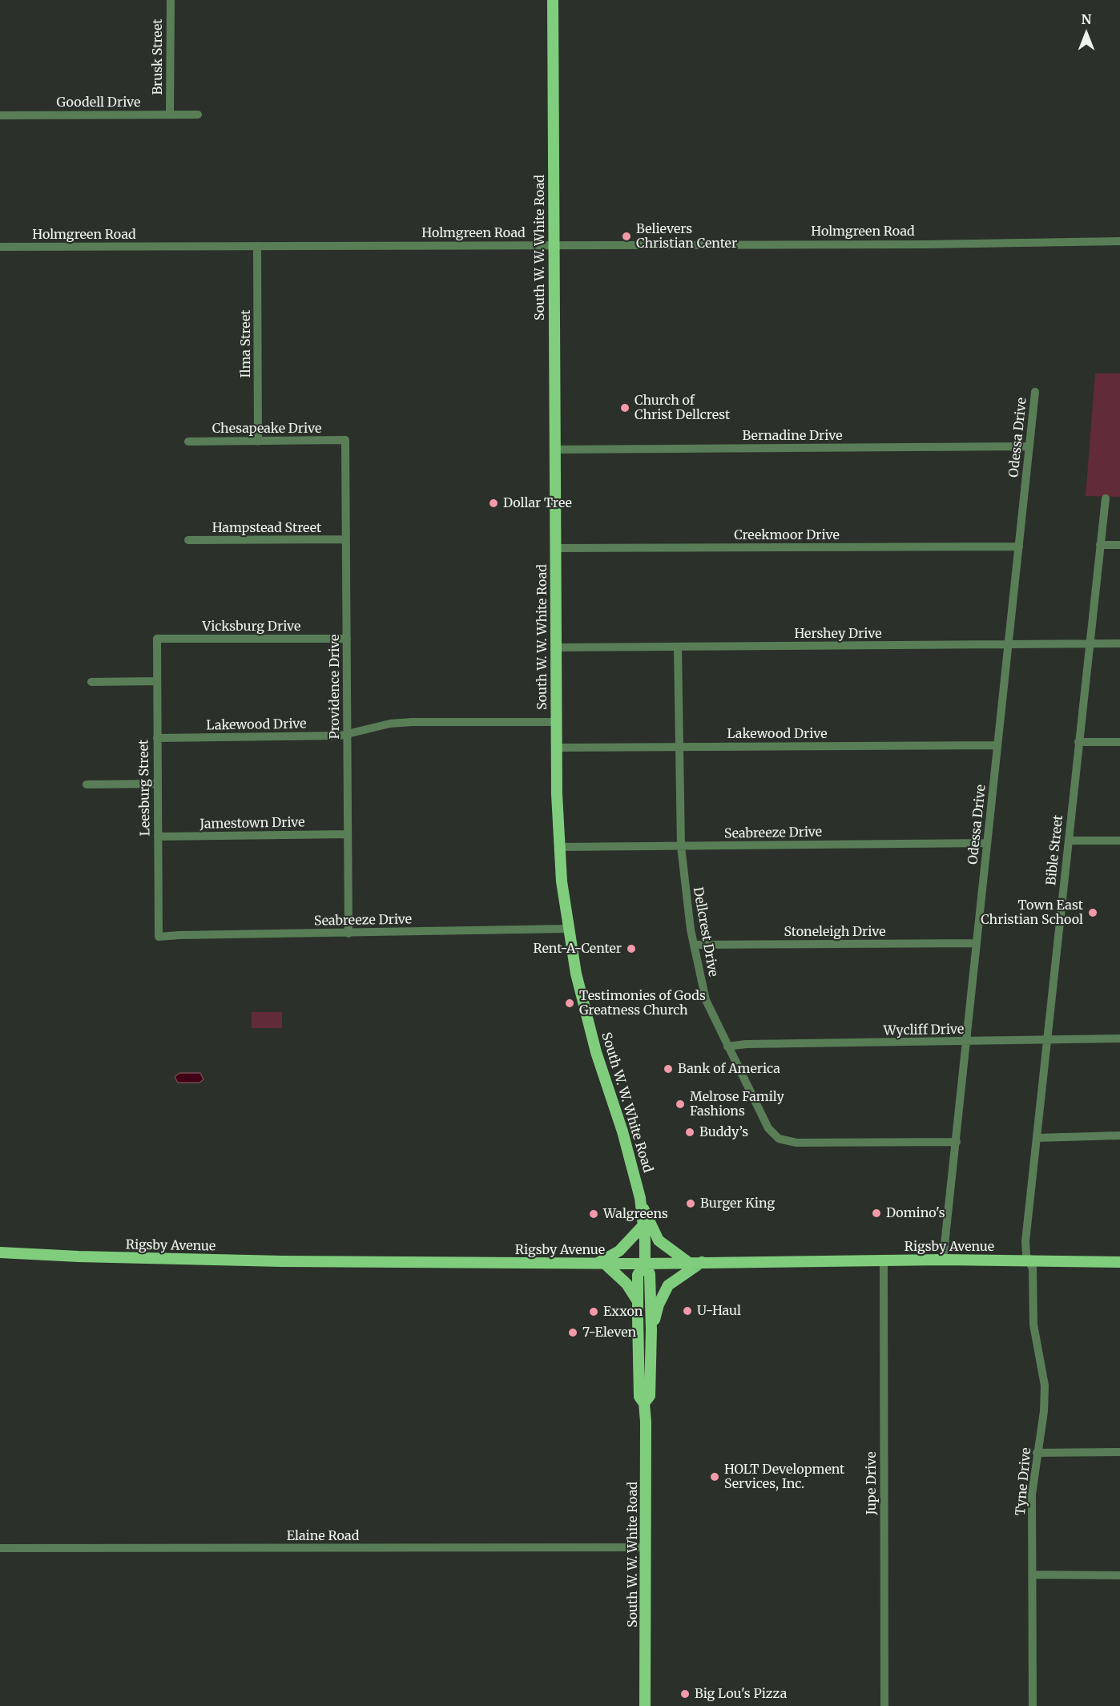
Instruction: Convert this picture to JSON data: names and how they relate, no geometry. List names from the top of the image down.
{
  "streets": {
    "main road": ["South W. W. White Road", "Rigsby Avenue"],
    "street": [
      "Brusk Street",
      "Goodell Drive",
      "Holmgreen Road",
      "Ilma Street",
      "Chesapeake Drive",
      "Bernadine Drive",
      "Odessa Drive",
      "Hampstead Street",
      "Creekmoor Drive",
      "Vicksburg Drive",
      "Hershey Drive",
      "Providence Drive",
      "Lakewood Drive",
      "Leesburg Street",
      "Jamestown Drive",
      "Seabreeze Drive",
      "Bible Street",
      "Dellcrest Drive",
      "Stoneleigh Drive",
      "Wycliff Drive",
      "Tyne Drive",
      "Jupe Drive",
      "Elaine Road"
    ]
  },
  "crossings": [
    ["Brusk Street", "Goodell Drive"],
    ["Holmgreen Road", "South W. W. White Road"],
    ["Holmgreen Road", "Ilma Street"],
    ["South W. W. White Road", "Bernadine Drive"],
    ["South W. W. White Road", "Creekmoor Drive"],
    ["South W. W. White Road", "Hershey Drive"],
    ["South W. W. White Road", "Lakewood Drive"],
    ["South W. W. White Road", "Seabreeze Drive"],
    ["South W. W. White Road", "Rigsby Avenue"],
    ["South W. W. White Road", "Elaine Road"],
    ["Ilma Street", "Chesapeake Drive"],
    ["Chesapeake Drive", "Providence Drive"],
    ["Bernadine Drive", "Odessa Drive"],
    ["Odessa Drive", "Creekmoor Drive"],
    ["Odessa Drive", "Hershey Drive"],
    ["Odessa Drive", "Lakewood Drive"],
    ["Odessa Drive", "Seabreeze Drive"],
    ["Odessa Drive", "Dellcrest Drive"],
    ["Odessa Drive", "Stoneleigh Drive"],
    ["Odessa Drive", "Wycliff Drive"],
    ["Odessa Drive", "Rigsby Avenue"],
    ["Hampstead Street", "Providence Drive"],
    ["Vicksburg Drive", "Providence Drive"],
    ["Vicksburg Drive", "Leesburg Street"],
    ["Hershey Drive", "Bible Street"],
    ["Hershey Drive", "Dellcrest Drive"],
    ["Providence Drive", "Lakewood Drive"],
    ["Providence Drive", "Jamestown Drive"],
    ["Providence Drive", "Seabreeze Drive"],
    ["Lakewood Drive", "Leesburg Street"],
    ["Lakewood Drive", "Dellcrest Drive"],
    ["Leesburg Street", "Jamestown Drive"],
    ["Leesburg Street", "Seabreeze Drive"],
    ["Seabreeze Drive", "Dellcrest Drive"],
    ["Bible Street", "Wycliff Drive"],
    ["Bible Street", "Rigsby Avenue"],
    ["Bible Street", "Tyne Drive"],
    ["Dellcrest Drive", "Stoneleigh Drive"],
    ["Dellcrest Drive", "Wycliff Drive"],
    ["Rigsby Avenue", "Tyne Drive"],
    ["Rigsby Avenue", "Jupe Drive"]
  ],
  "places": [
    "Believers Christian Center",
    "Church of Christ Dellcrest",
    "Dollar Tree",
    "Town East Christian School",
    "Rent-A-Center",
    "Testimonies of Gods Greatness Church",
    "Bank of America",
    "Melrose Family Fashions",
    "Buddy’s",
    "Burger King",
    "Domino's",
    "Walgreens",
    "U-Haul",
    "Exxon",
    "7-Eleven",
    "HOLT Development Services, Inc.",
    "Big Lou's Pizza"
  ],
  "north": "top"
}
